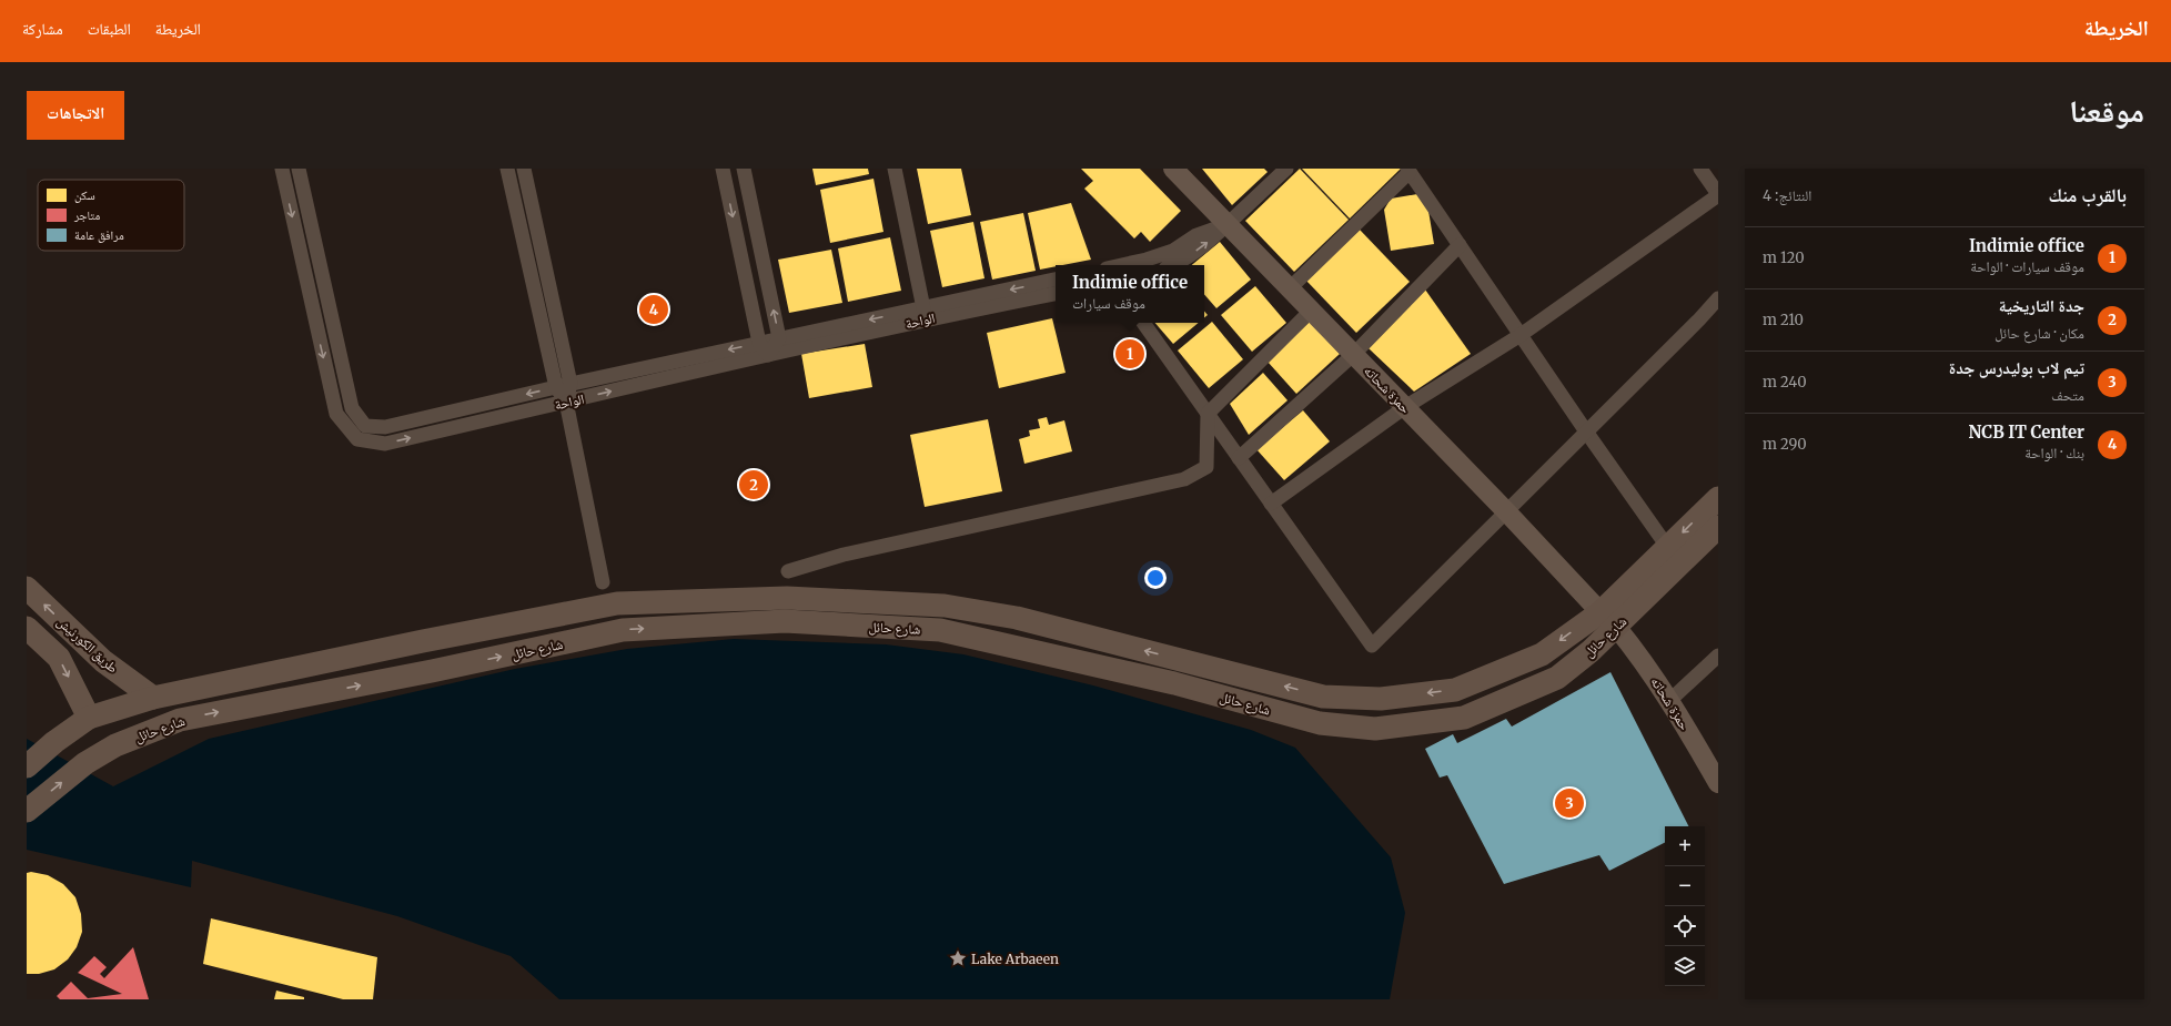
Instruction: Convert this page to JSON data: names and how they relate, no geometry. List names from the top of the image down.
{
  "streets": {
    "main road": ["حمزة شحاته", "شارع حائل", "طريق الكورنيش"],
    "street": ["الواحة"]
  },
  "crossings": [
    ["حمزة شحاته", "شارع حائل"],
    ["شارع حائل", "طريق الكورنيش"]
  ],
  "places": {
    "place": ["Lake Arbaeen"]
  },
  "legend": ["سكن", "متاجر", "مرافق عامة"],
  "page": {
    "header": "الخريطة",
    "nav": ["الخريطة", "الطبقات", "مشاركة"],
    "title": "موقعنا",
    "buttons": "الاتجاهات",
    "heading": ["بالقرب منك", "النتائج: 4"],
    "list": [
      {
        "mark": "1",
        "name": "Indimie office",
        "note": "موقف سيارات · الواحة",
        "value": "120 m"
      },
      {
        "mark": "2",
        "name": "جدة التاريخية",
        "note": "مكان · شارع حائل",
        "value": "210 m"
      },
      {
        "mark": "3",
        "name": "تيم لاب بوليدرس جدة",
        "note": "متحف",
        "value": "240 m"
      },
      {
        "mark": "4",
        "name": "NCB IT Center",
        "note": "بنك · الواحة",
        "value": "290 m"
      }
    ],
    "popup": ["Indimie office", "موقف سيارات"],
    "pins": [
      "4",
      "1",
      "2",
      "3"
    ],
    "map_buttons": ["+", "−"]
  }
}
